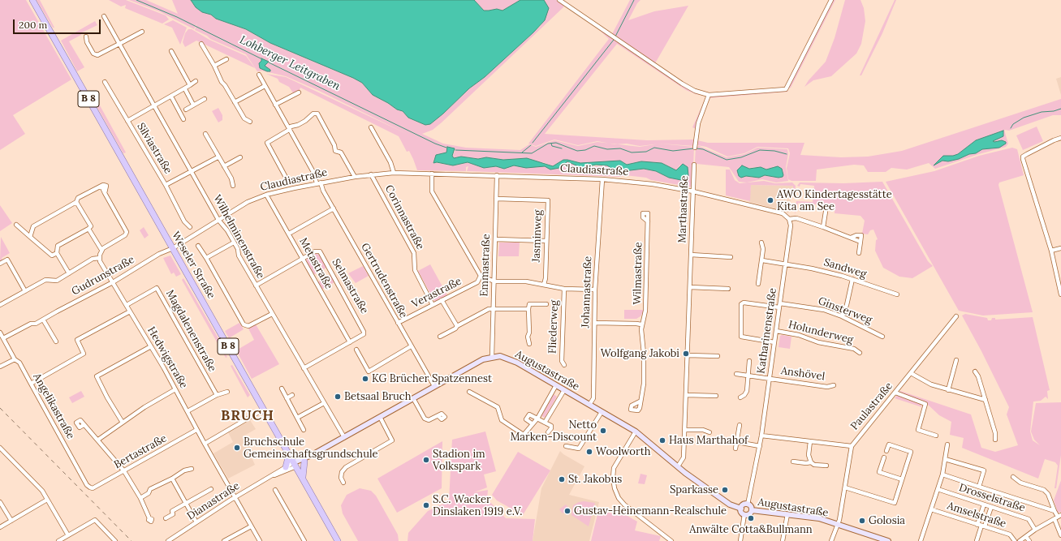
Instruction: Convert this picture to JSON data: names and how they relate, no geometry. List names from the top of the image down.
{
  "streets": {
    "main road": ["B 8", "Weseler Straße", "Augustastraße"],
    "street": [
      "Silviastraße",
      "Claudiastraße",
      "Marthastraße",
      "Corinnastraße",
      "Jasminweg",
      "Wilhelminenstraße",
      "Metastraße",
      "Emmastraße",
      "Sandweg",
      "Wilmastraße",
      "Gudrunstraße",
      "Gertrudenstraße",
      "Selmastraße",
      "Johannastraße",
      "Verastraße",
      "Ginsterweg",
      "Fliederweg",
      "Magdalenenstraße",
      "Katharinenstraße",
      "Holunderweg",
      "Hedwigstraße",
      "Anshövel",
      "Angelikastraße",
      "Paulastraße",
      "Bertastraße",
      "Drosselstraße",
      "Dianastraße",
      "Amselstraße"
    ]
  },
  "crossings": [
    ["Silviastraße", "Wilhelminenstraße"],
    ["Claudiastraße", "Marthastraße"],
    ["Claudiastraße", "Corinnastraße"],
    ["Claudiastraße", "Wilhelminenstraße"],
    ["Claudiastraße", "Metastraße"],
    ["Claudiastraße", "Weseler Straße"],
    ["Claudiastraße", "Emmastraße"],
    ["Claudiastraße", "Gudrunstraße"],
    ["Claudiastraße", "Gertrudenstraße"],
    ["Claudiastraße", "Johannastraße"],
    ["Claudiastraße", "Katharinenstraße"],
    ["Marthastraße", "Augustastraße"],
    ["Corinnastraße", "Verastraße"],
    ["Jasminweg", "Emmastraße"],
    ["Jasminweg", "Fliederweg"],
    ["Wilhelminenstraße", "Selmastraße"],
    ["Wilhelminenstraße", "Augustastraße"],
    ["Metastraße", "Selmastraße"],
    ["Weseler Straße", "Gudrunstraße"],
    ["Weseler Straße", "Augustastraße"],
    ["Weseler Straße", "Dianastraße"],
    ["Emmastraße", "Fliederweg"],
    ["Emmastraße", "Augustastraße"],
    ["Sandweg", "Katharinenstraße"],
    ["Gudrunstraße", "Hedwigstraße"],
    ["Gudrunstraße", "Angelikastraße"],
    ["Gertrudenstraße", "Verastraße"],
    ["Gertrudenstraße", "Augustastraße"],
    ["Johannastraße", "Fliederweg"],
    ["Johannastraße", "Augustastraße"],
    ["Ginsterweg", "Katharinenstraße"],
    ["Magdalenenstraße", "Hedwigstraße"],
    ["Katharinenstraße", "Holunderweg"],
    ["Katharinenstraße", "Augustastraße"],
    ["Katharinenstraße", "Anshövel"],
    ["Hedwigstraße", "Bertastraße"],
    ["Hedwigstraße", "Dianastraße"],
    ["Augustastraße", "Paulastraße"],
    ["Augustastraße", "Dianastraße"],
    ["Angelikastraße", "Bertastraße"]
  ],
  "districts": ["BRUCH"],
  "water": ["Lohberger Leitgraben"],
  "places": [
    "AWO Kindertagesstätte Kita am See",
    "Wolfgang Jakobi",
    "KG Brücher Spatzennest",
    "Betsaal Bruch",
    "Netto Marken-Discount",
    "Haus Marthahof",
    "Bruchschule Gemeinschaftsgrundschule",
    "Woolworth",
    "Stadion im Volkspark",
    "St. Jakobus",
    "Sparkasse",
    "S.C. Wacker Dinslaken 1919 e.V.",
    "Gustav-Heinemann-Realschule",
    "Anwälte Cotta&Bullmann",
    "Golosia"
  ],
  "scale_bar": "200 m"
}
